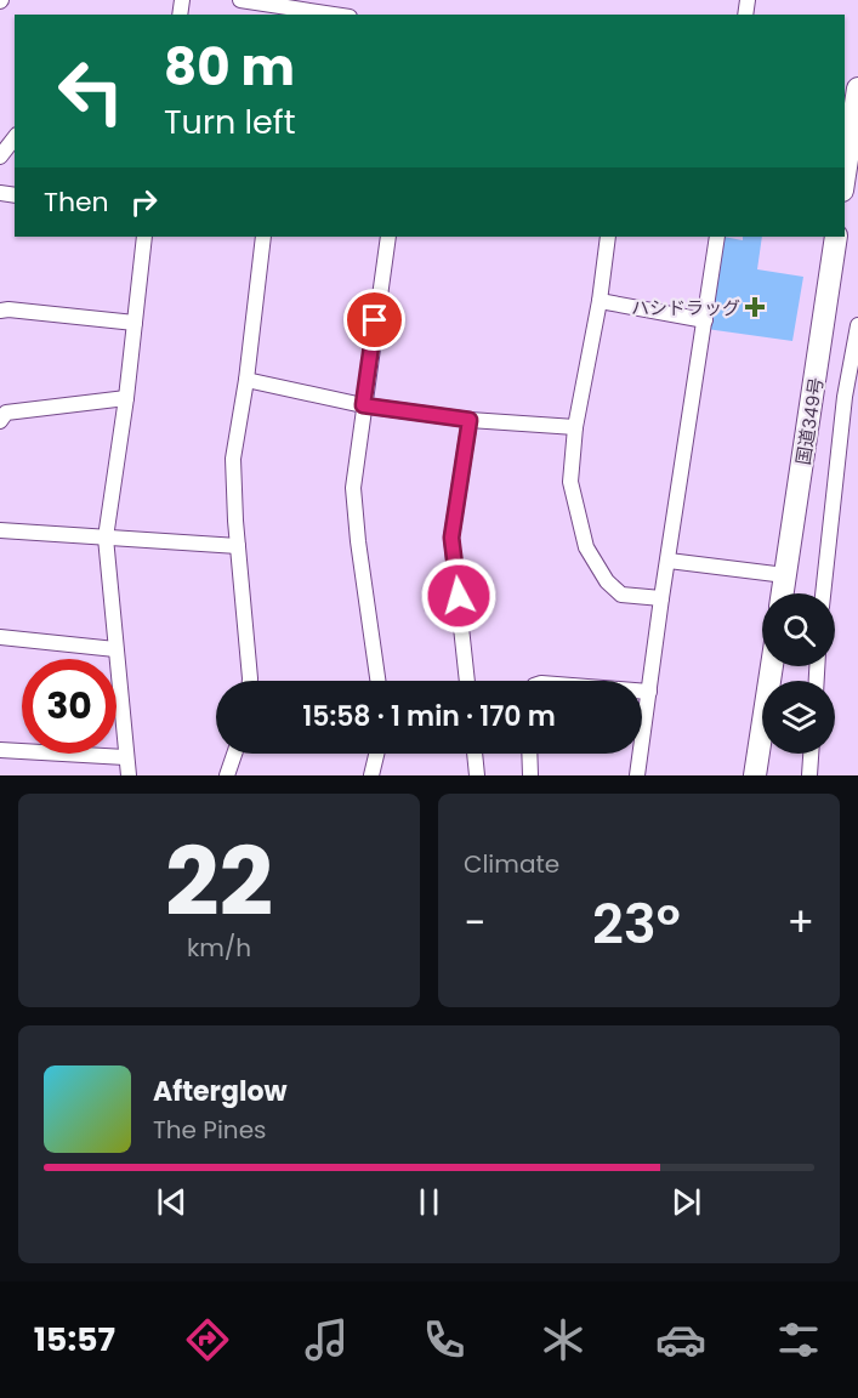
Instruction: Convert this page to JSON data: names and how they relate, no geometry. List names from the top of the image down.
{
  "streets": {
    "highway": ["国道349号"]
  },
  "places": {
    "health": ["ハシドラッグ"]
  },
  "page": {
    "turn": ["80 m", "Turn left"],
    "then": "Then",
    "limit": "30",
    "trip": "15:58 · 1 min · 170 m",
    "tile": [
      ["22", "km/h"],
      "Climate"
    ],
    "heat": ["−", "23°", "+"],
    "song": ["Afterglow", "The Pines"],
    "tabs": "15:57"
  }
}
